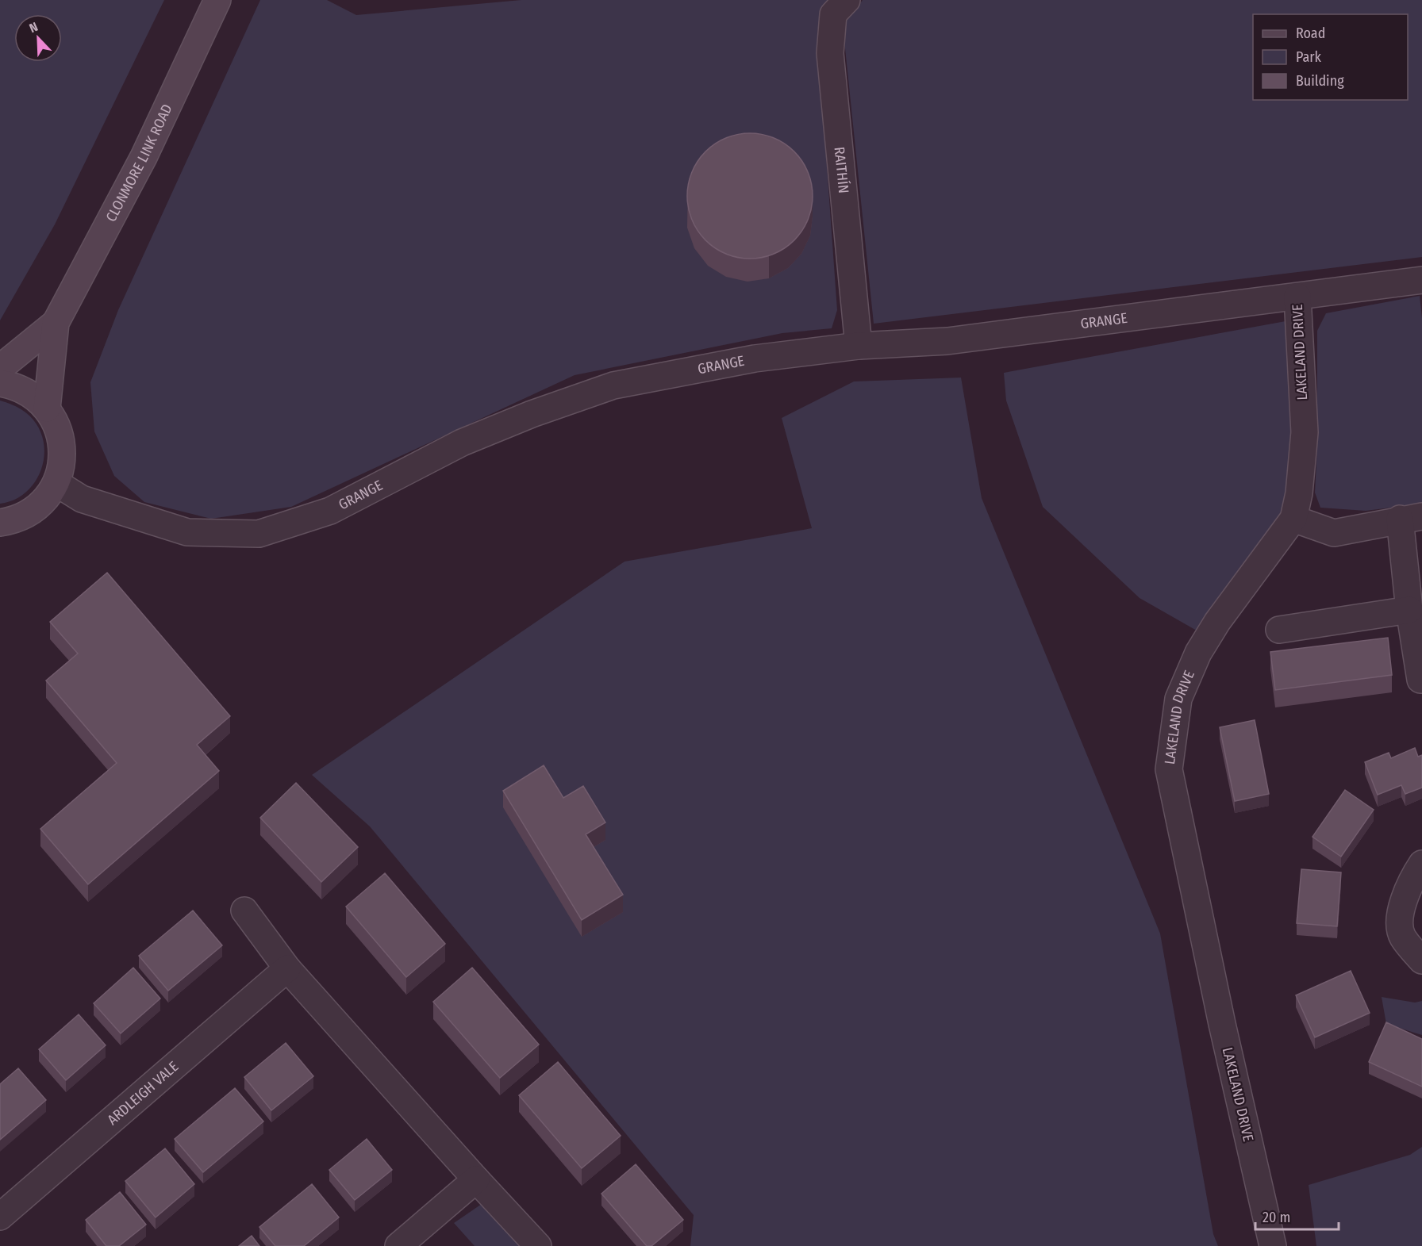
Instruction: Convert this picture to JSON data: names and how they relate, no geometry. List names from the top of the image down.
{
  "streets": {
    "main road": ["CLONMORE LINK ROAD"],
    "street": [
      "RAITHÍN",
      "GRANGE",
      "LAKELAND DRIVE",
      "ARDLEIGH VALE"
    ]
  },
  "crossings": [
    ["RAITHÍN", "GRANGE"],
    ["GRANGE", "LAKELAND DRIVE"]
  ],
  "legend": ["Road", "Park", "Building"],
  "scale_bar": "20 m",
  "north": "top left"
}
